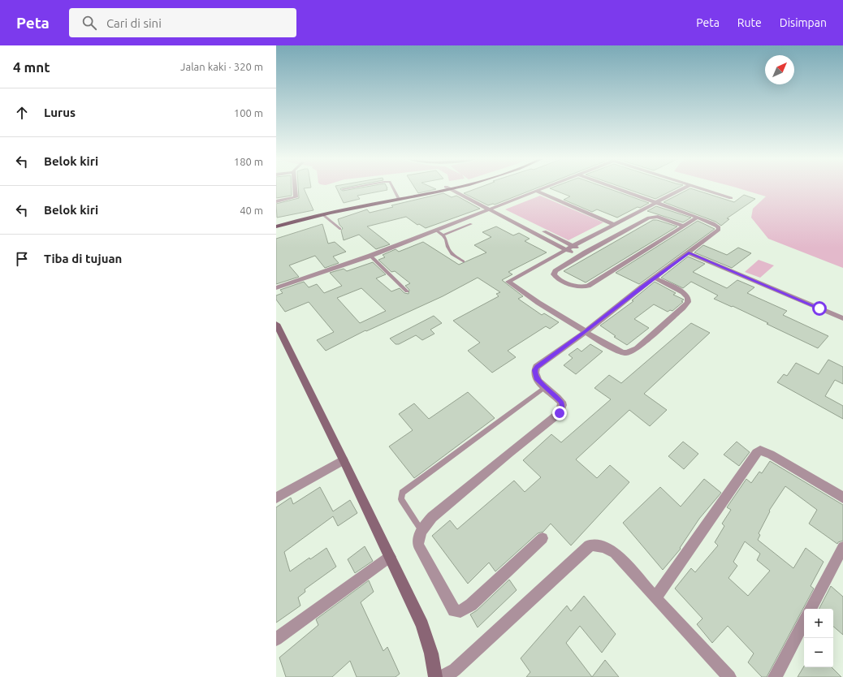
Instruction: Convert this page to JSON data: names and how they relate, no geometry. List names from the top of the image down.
{
  "north": "top right",
  "page": {
    "header": "Peta",
    "search": "Cari di sini",
    "nav": ["Peta", "Rute", "Disimpan"],
    "heading": ["4 mnt", "Jalan kaki · 320 m"],
    "list": [
      ["Lurus", "100 m"],
      ["Belok kiri", "180 m"],
      ["Belok kiri", "40 m"],
      "Tiba di tujuan"
    ],
    "map_buttons": ["+", "−"]
  }
}
